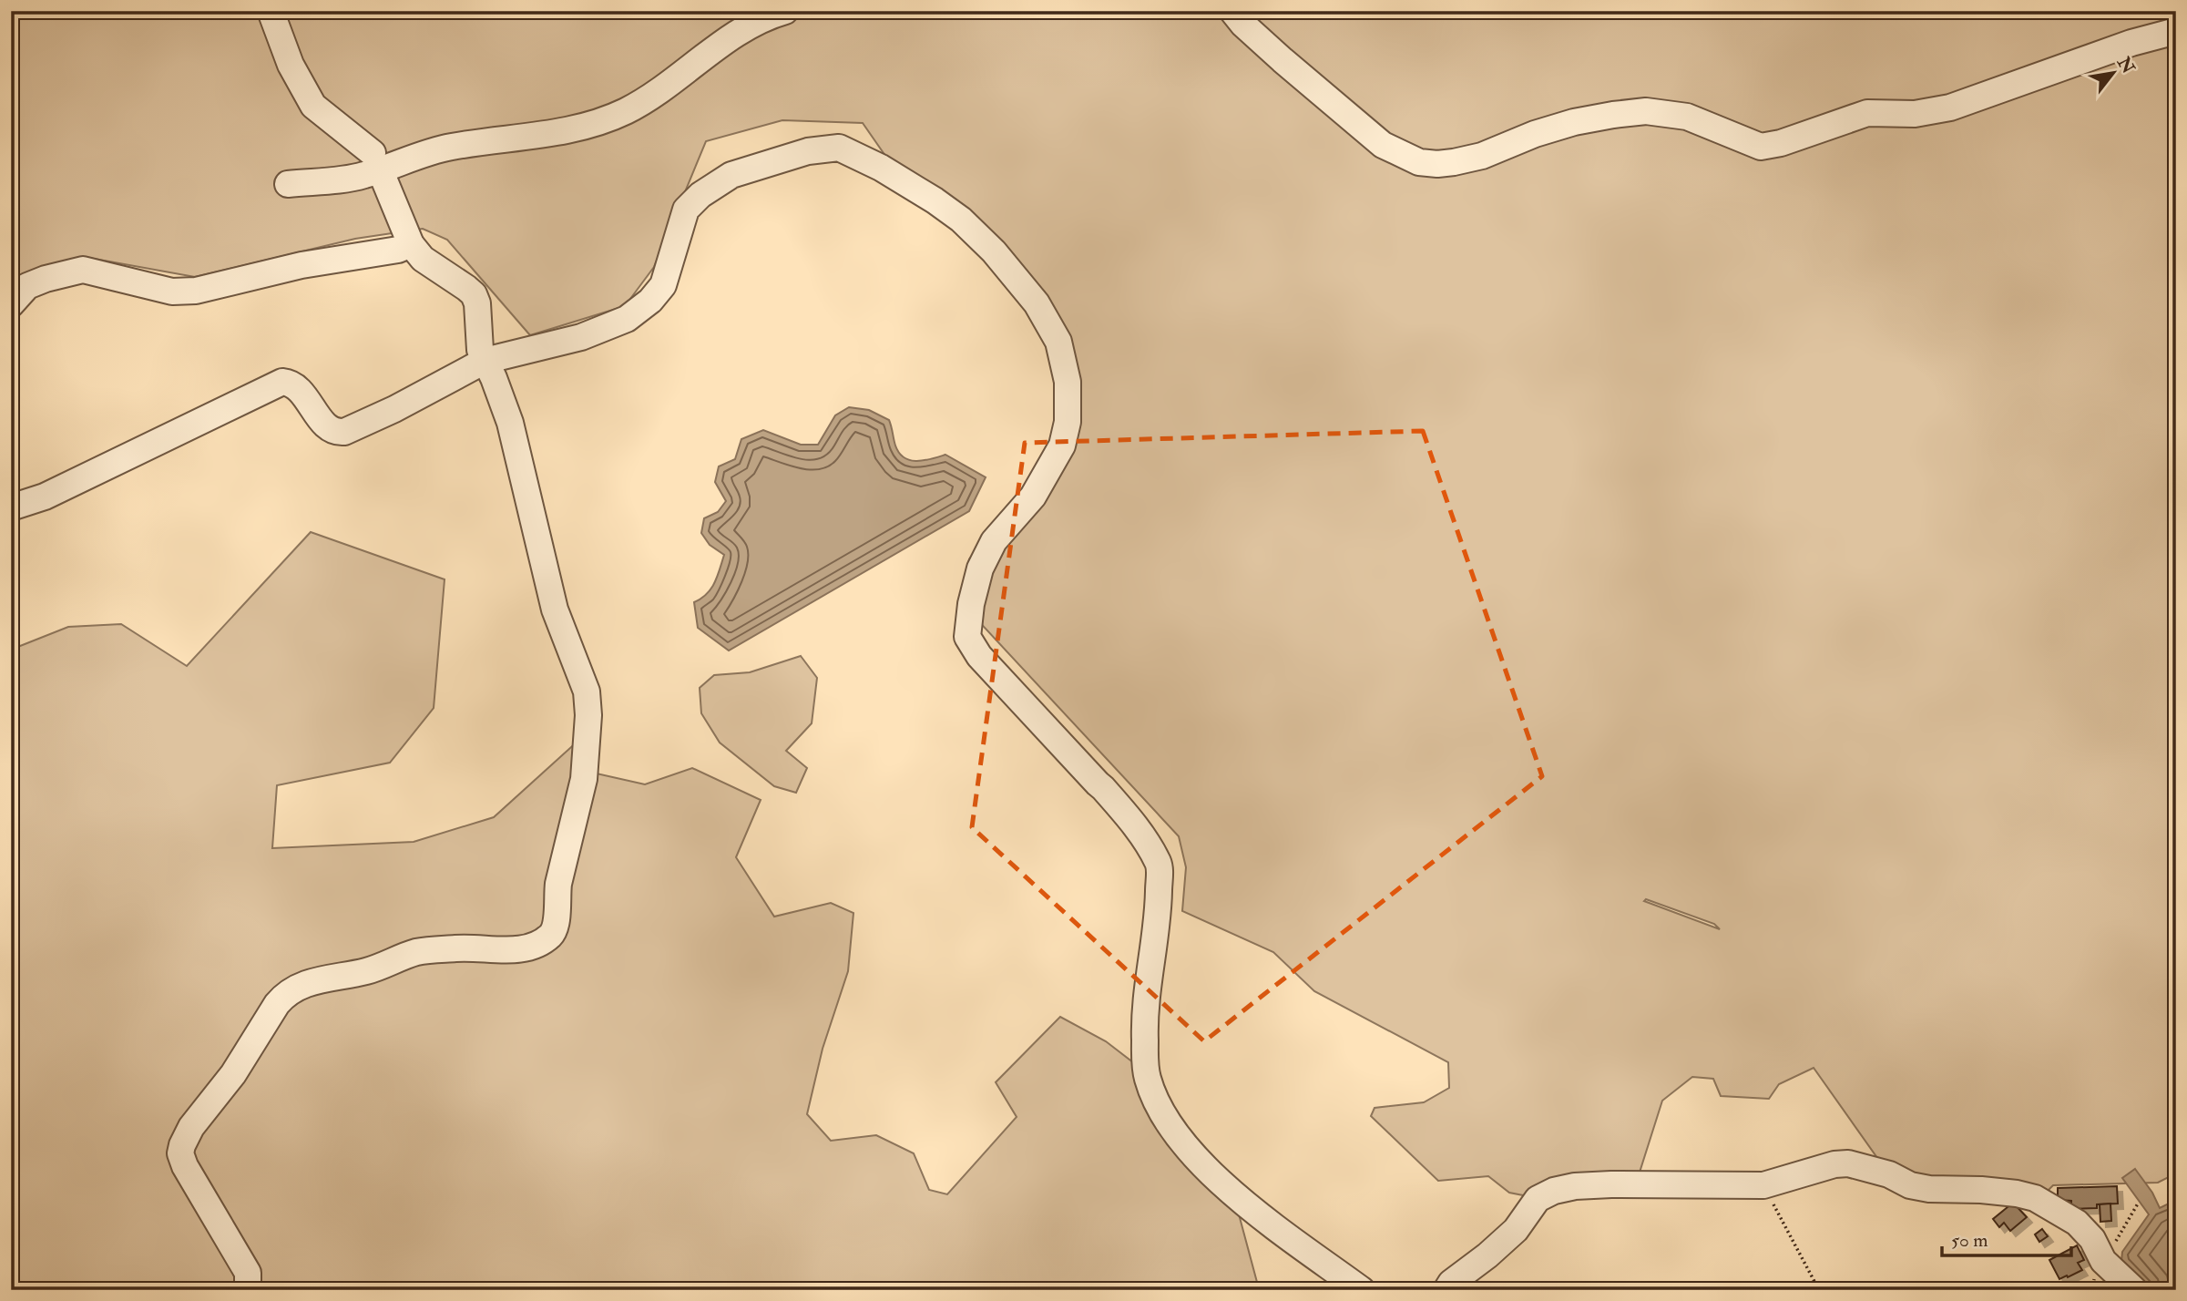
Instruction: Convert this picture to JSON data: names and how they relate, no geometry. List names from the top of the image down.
{
  "scale_bar": "50 m",
  "north": "top right"
}
